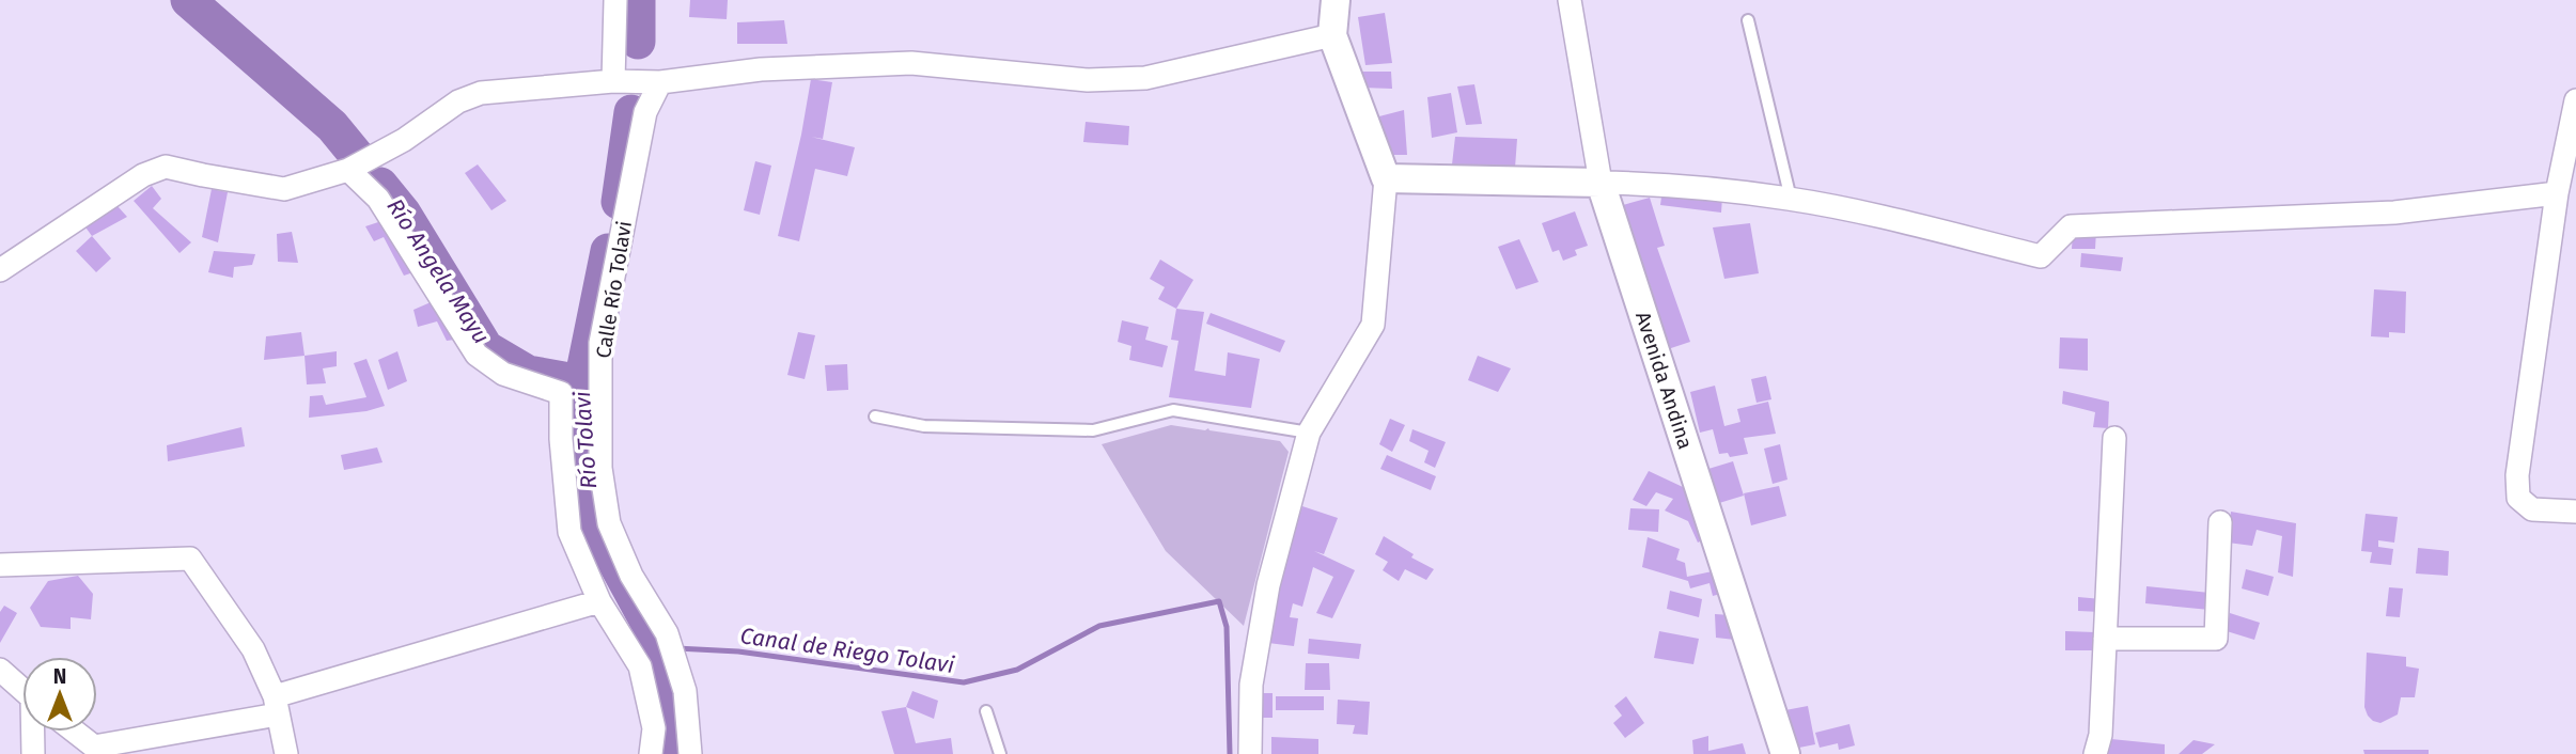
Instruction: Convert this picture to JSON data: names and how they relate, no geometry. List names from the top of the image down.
{
  "streets": {
    "street": ["Calle Río Tolavi", "Avenida Andina"]
  },
  "water": ["Río Angela Mayu", "Río Tolavi", "Canal de Riego Tolavi"],
  "north": "top"
}
